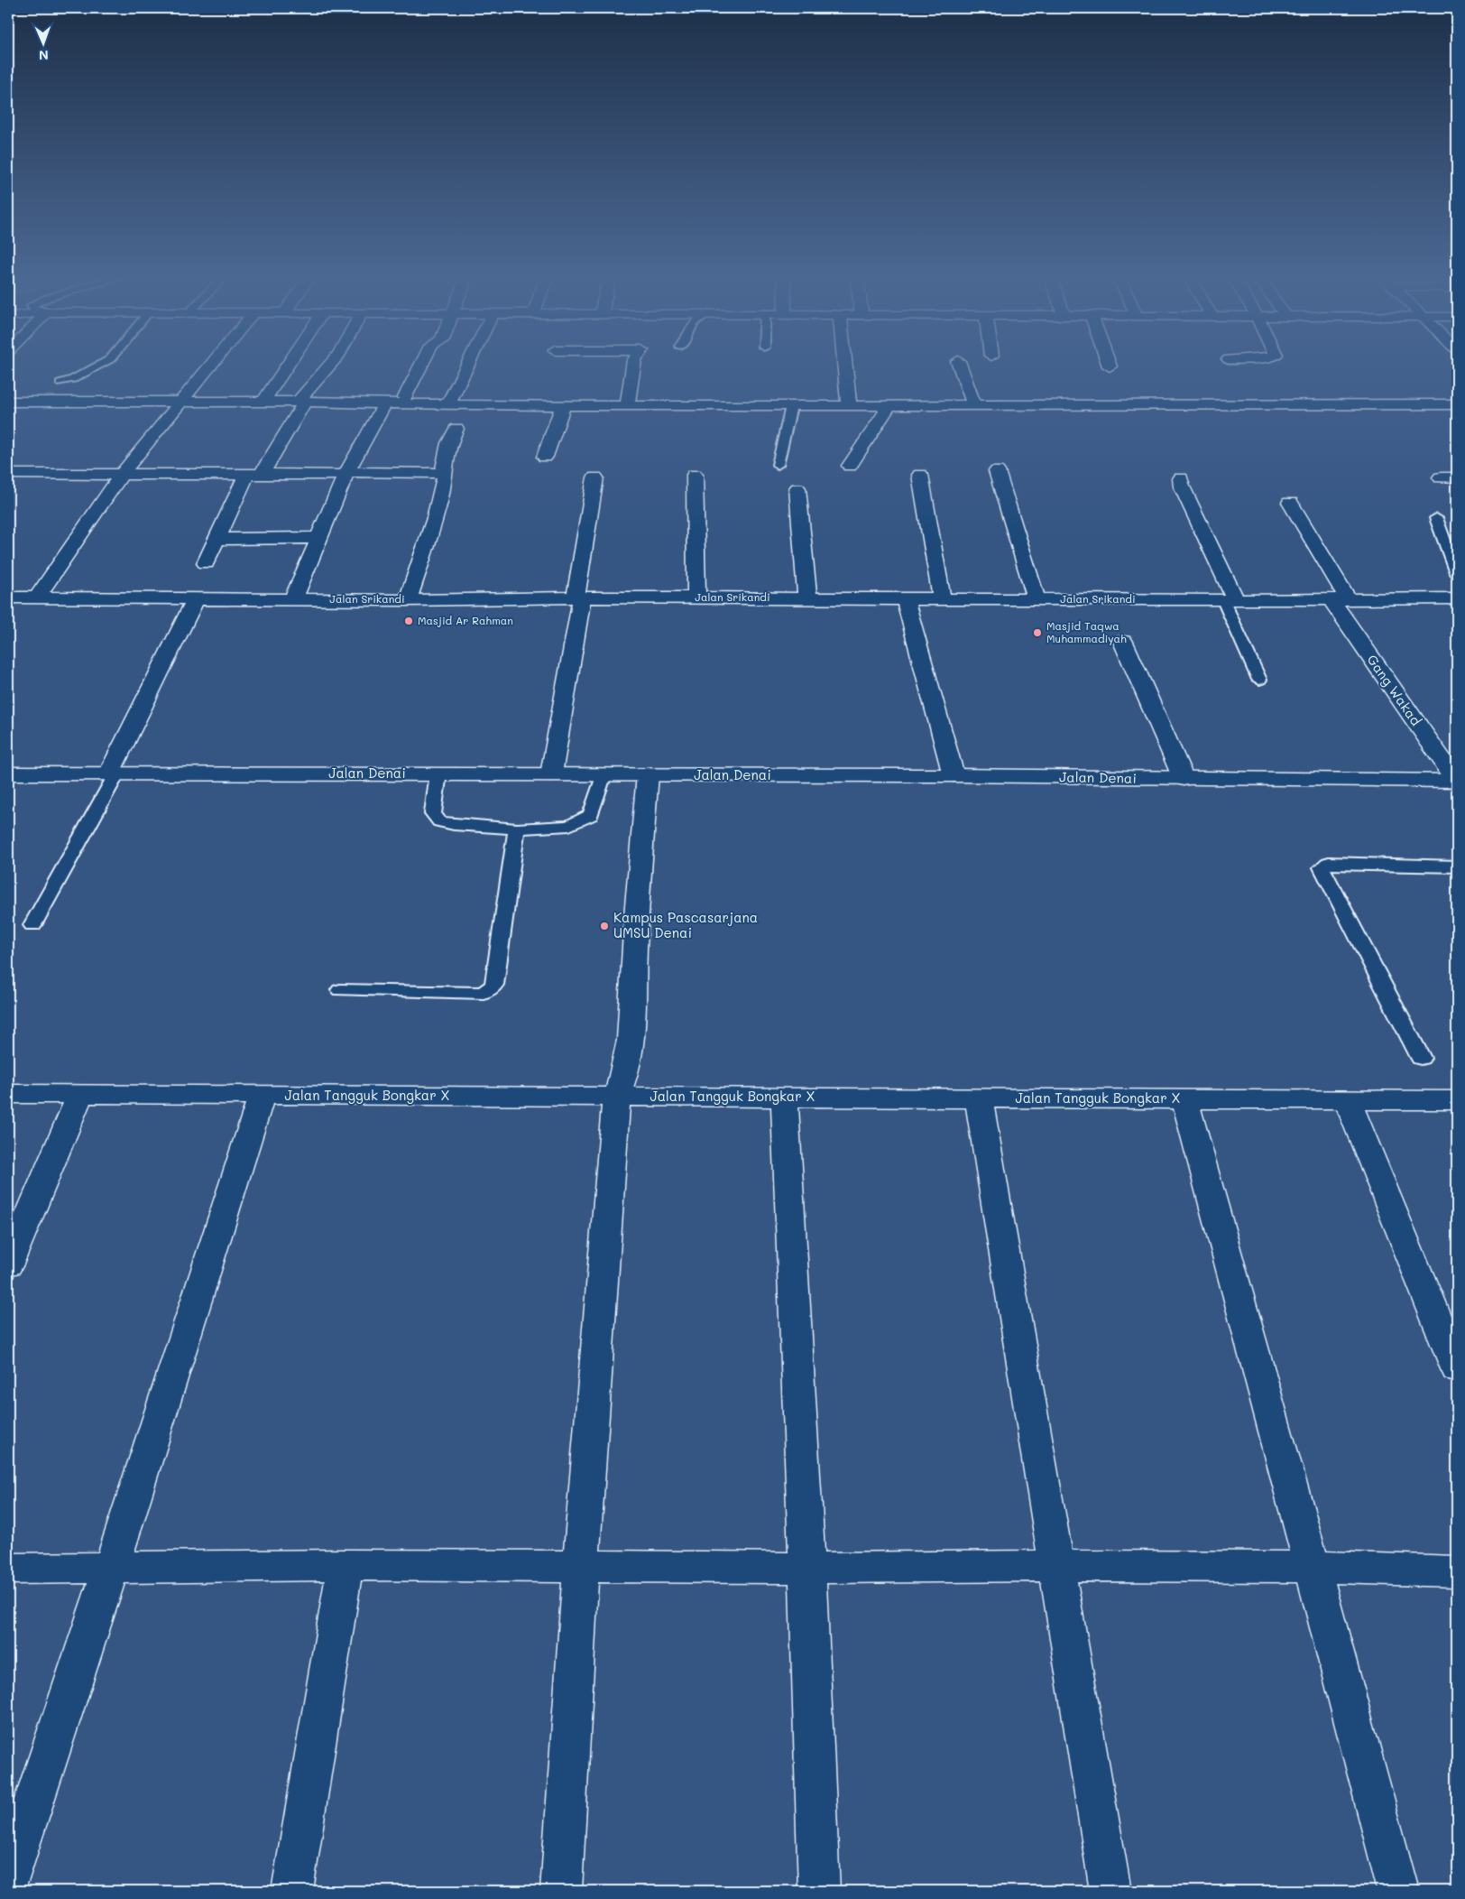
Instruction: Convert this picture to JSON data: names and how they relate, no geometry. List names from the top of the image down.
{
  "streets": {
    "street": [
      "Jalan Srikandi",
      "Gang Wakad",
      "Jalan Denai",
      "Jalan Tangguk Bongkar X"
    ]
  },
  "crossings": [
    ["Jalan Srikandi", "Gang Wakad"],
    ["Gang Wakad", "Jalan Denai"]
  ],
  "places": ["Masjid Ar Rahman", "Masjid Taqwa Muhammadiyah", "Kampus Pascasarjana UMSU Denai"],
  "north": "bottom"
}
